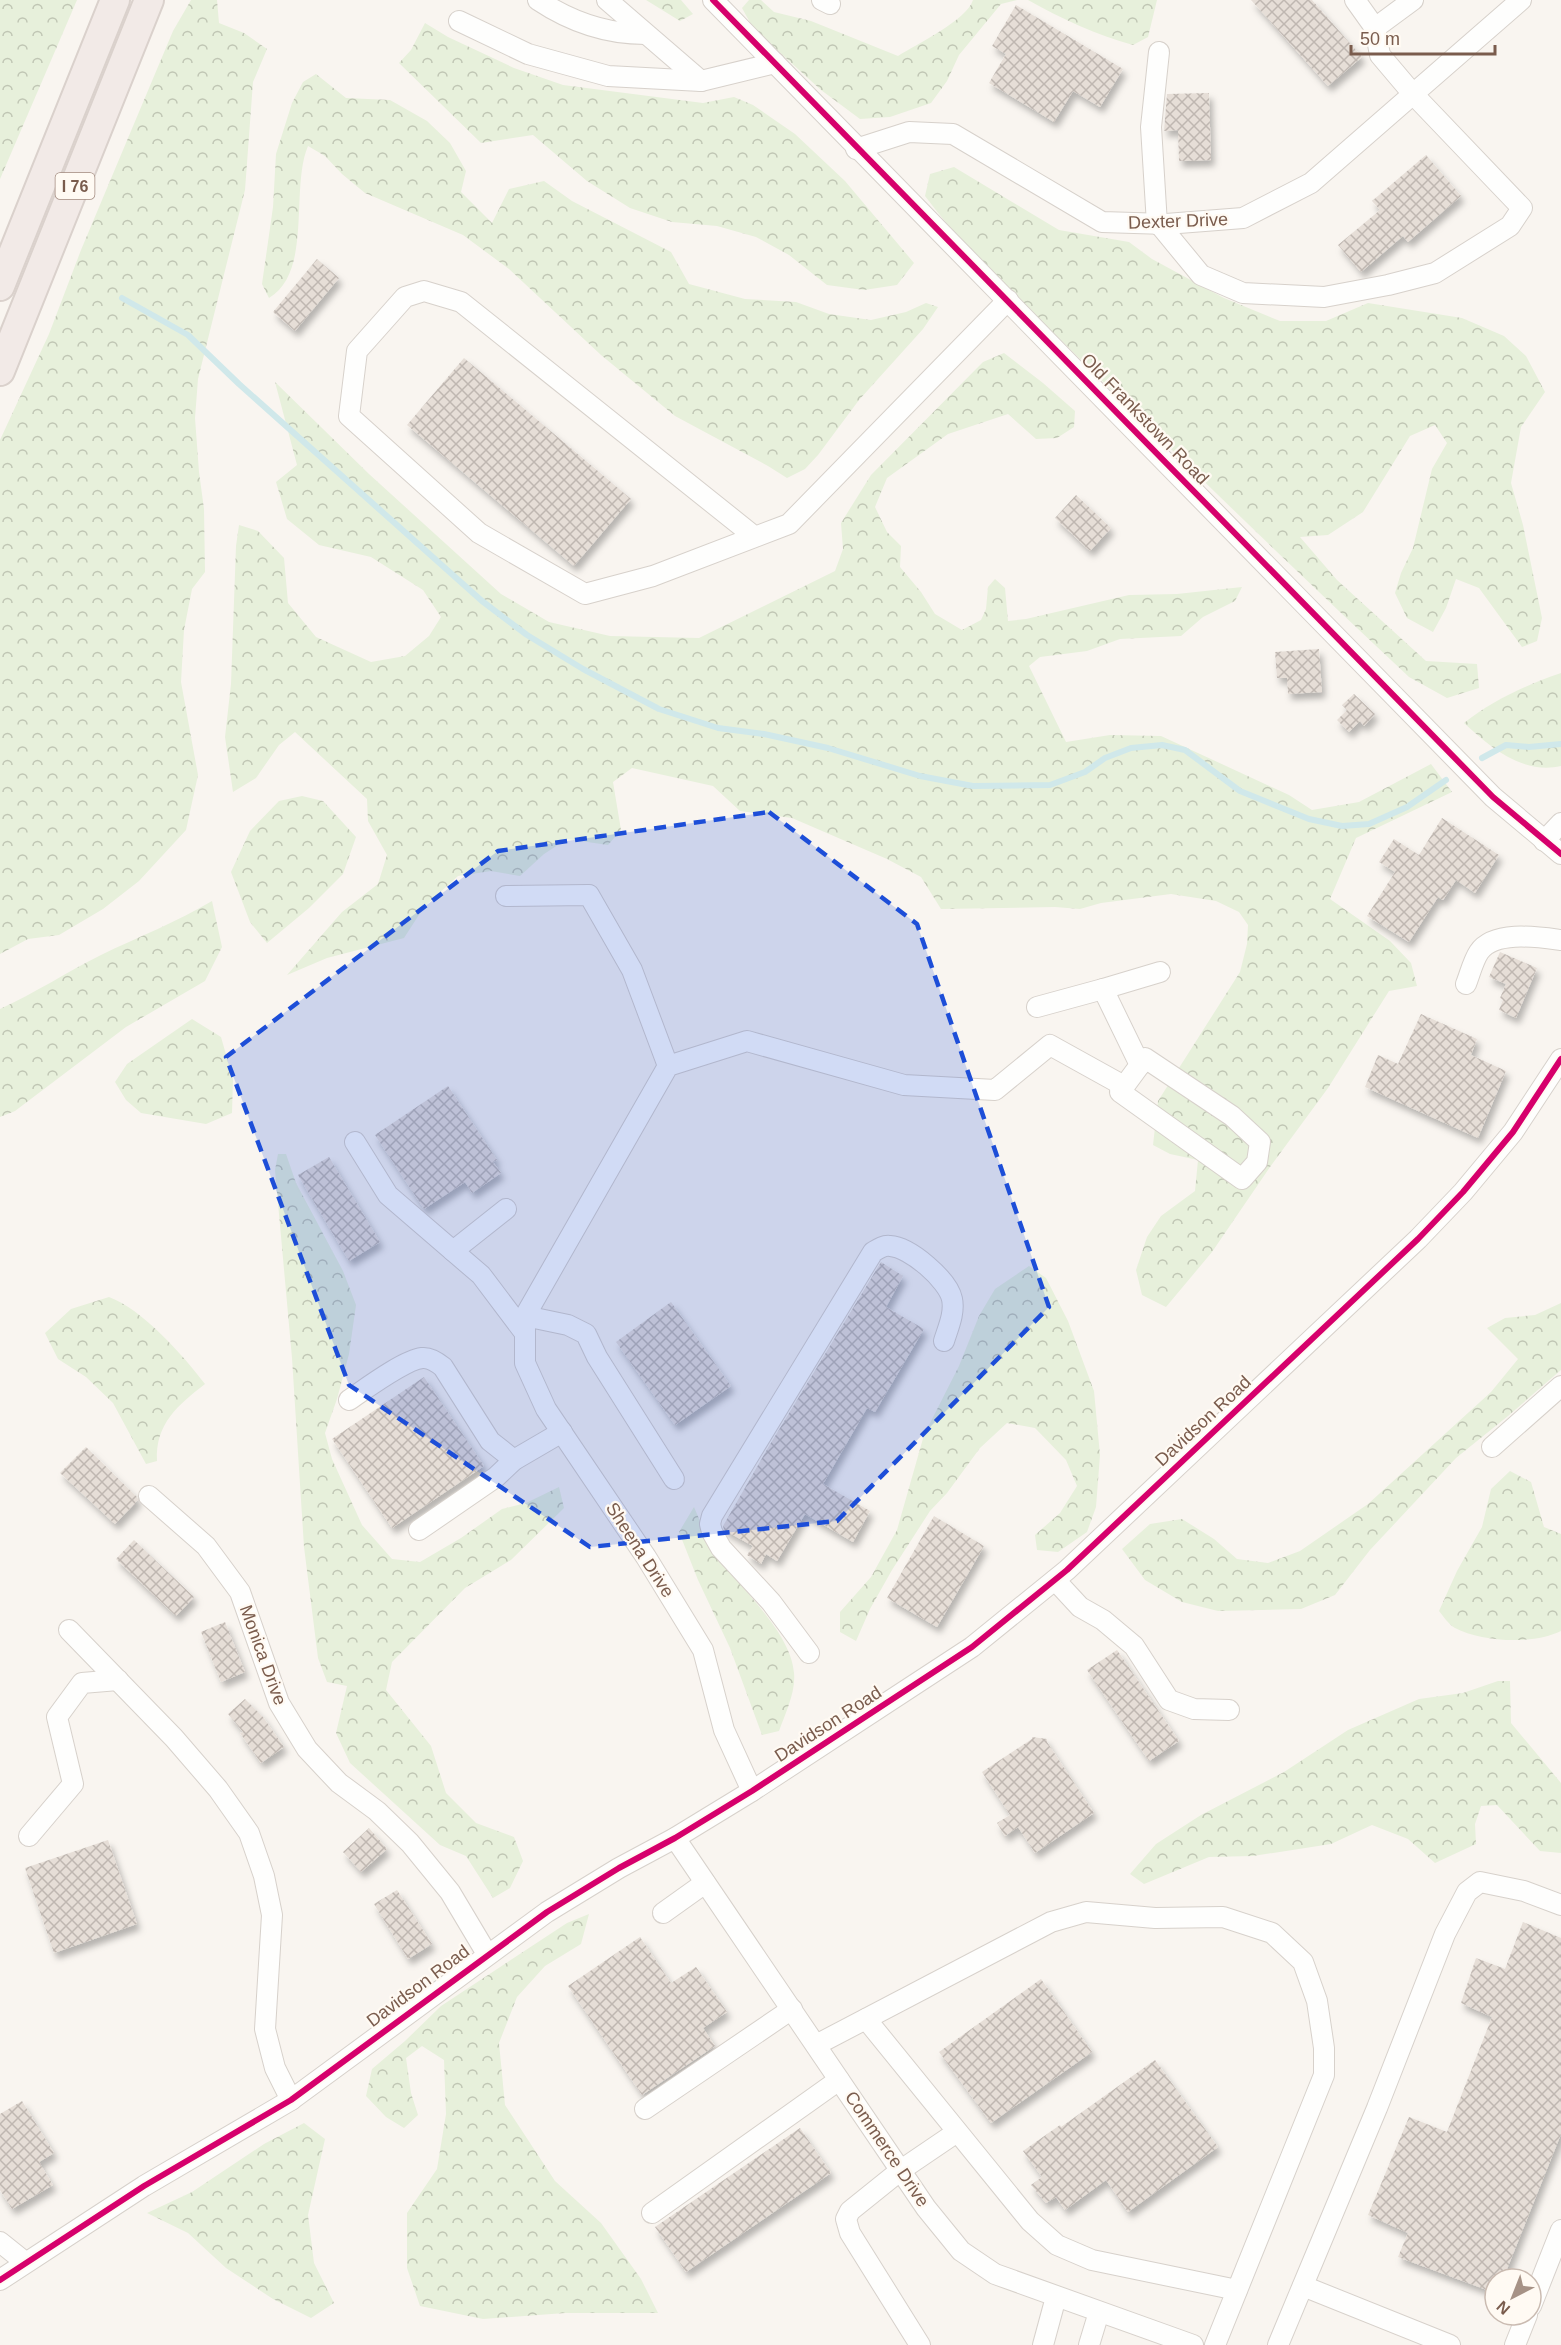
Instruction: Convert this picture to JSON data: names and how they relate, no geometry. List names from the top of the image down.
{
  "streets": {
    "highway": ["I 76"],
    "street": [
      "Dexter Drive",
      "Old Frankstown Road",
      "Davidson Road",
      "Sheena Drive",
      "Monica Drive",
      "Commerce Drive"
    ]
  },
  "crossings": [
    ["Dexter Drive", "Old Frankstown Road"],
    ["Davidson Road", "Sheena Drive"],
    ["Davidson Road", "Monica Drive"],
    ["Davidson Road", "Commerce Drive"]
  ],
  "scale_bar": "50 m",
  "north": "bottom left"
}
